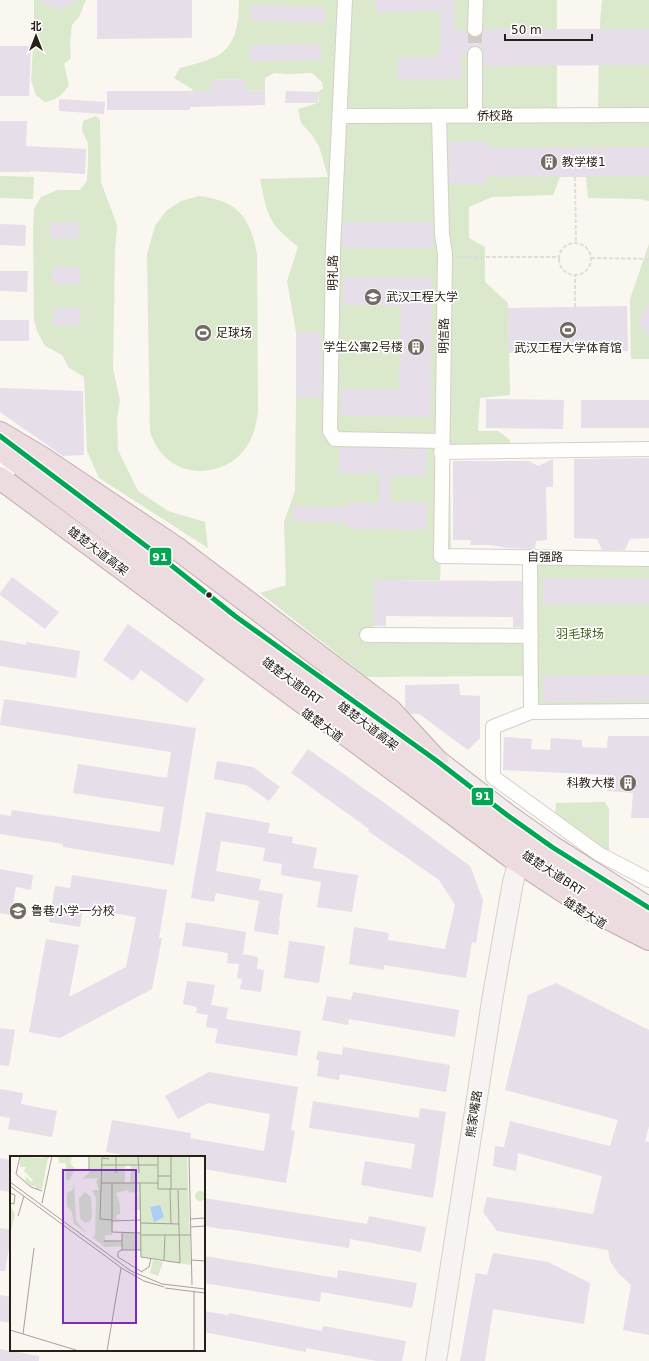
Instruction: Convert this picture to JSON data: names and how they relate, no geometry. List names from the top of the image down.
{
  "streets": {
    "highway": ["雄楚大道高架"],
    "main road": ["雄楚大道"],
    "street": [
      "侨校路",
      "明礼路",
      "明信路",
      "自强路",
      "熊家嘴路"
    ]
  },
  "crossings": [
    ["侨校路", "明礼路"],
    ["侨校路", "明信路"],
    ["明礼路", "明信路"],
    ["明信路", "自强路"],
    ["雄楚大道", "熊家嘴路"]
  ],
  "parks": ["羽毛球场"],
  "places": {
    "building": ["教学楼1", "学生公寓2号楼", "科教大楼"],
    "school or university": ["武汉工程大学", "鲁巷小学一分校"],
    "sports": ["武汉工程大学体育馆", "足球场"]
  },
  "lines": ["transit line 91"],
  "scale_bar": "50 m",
  "north": "top"
}
